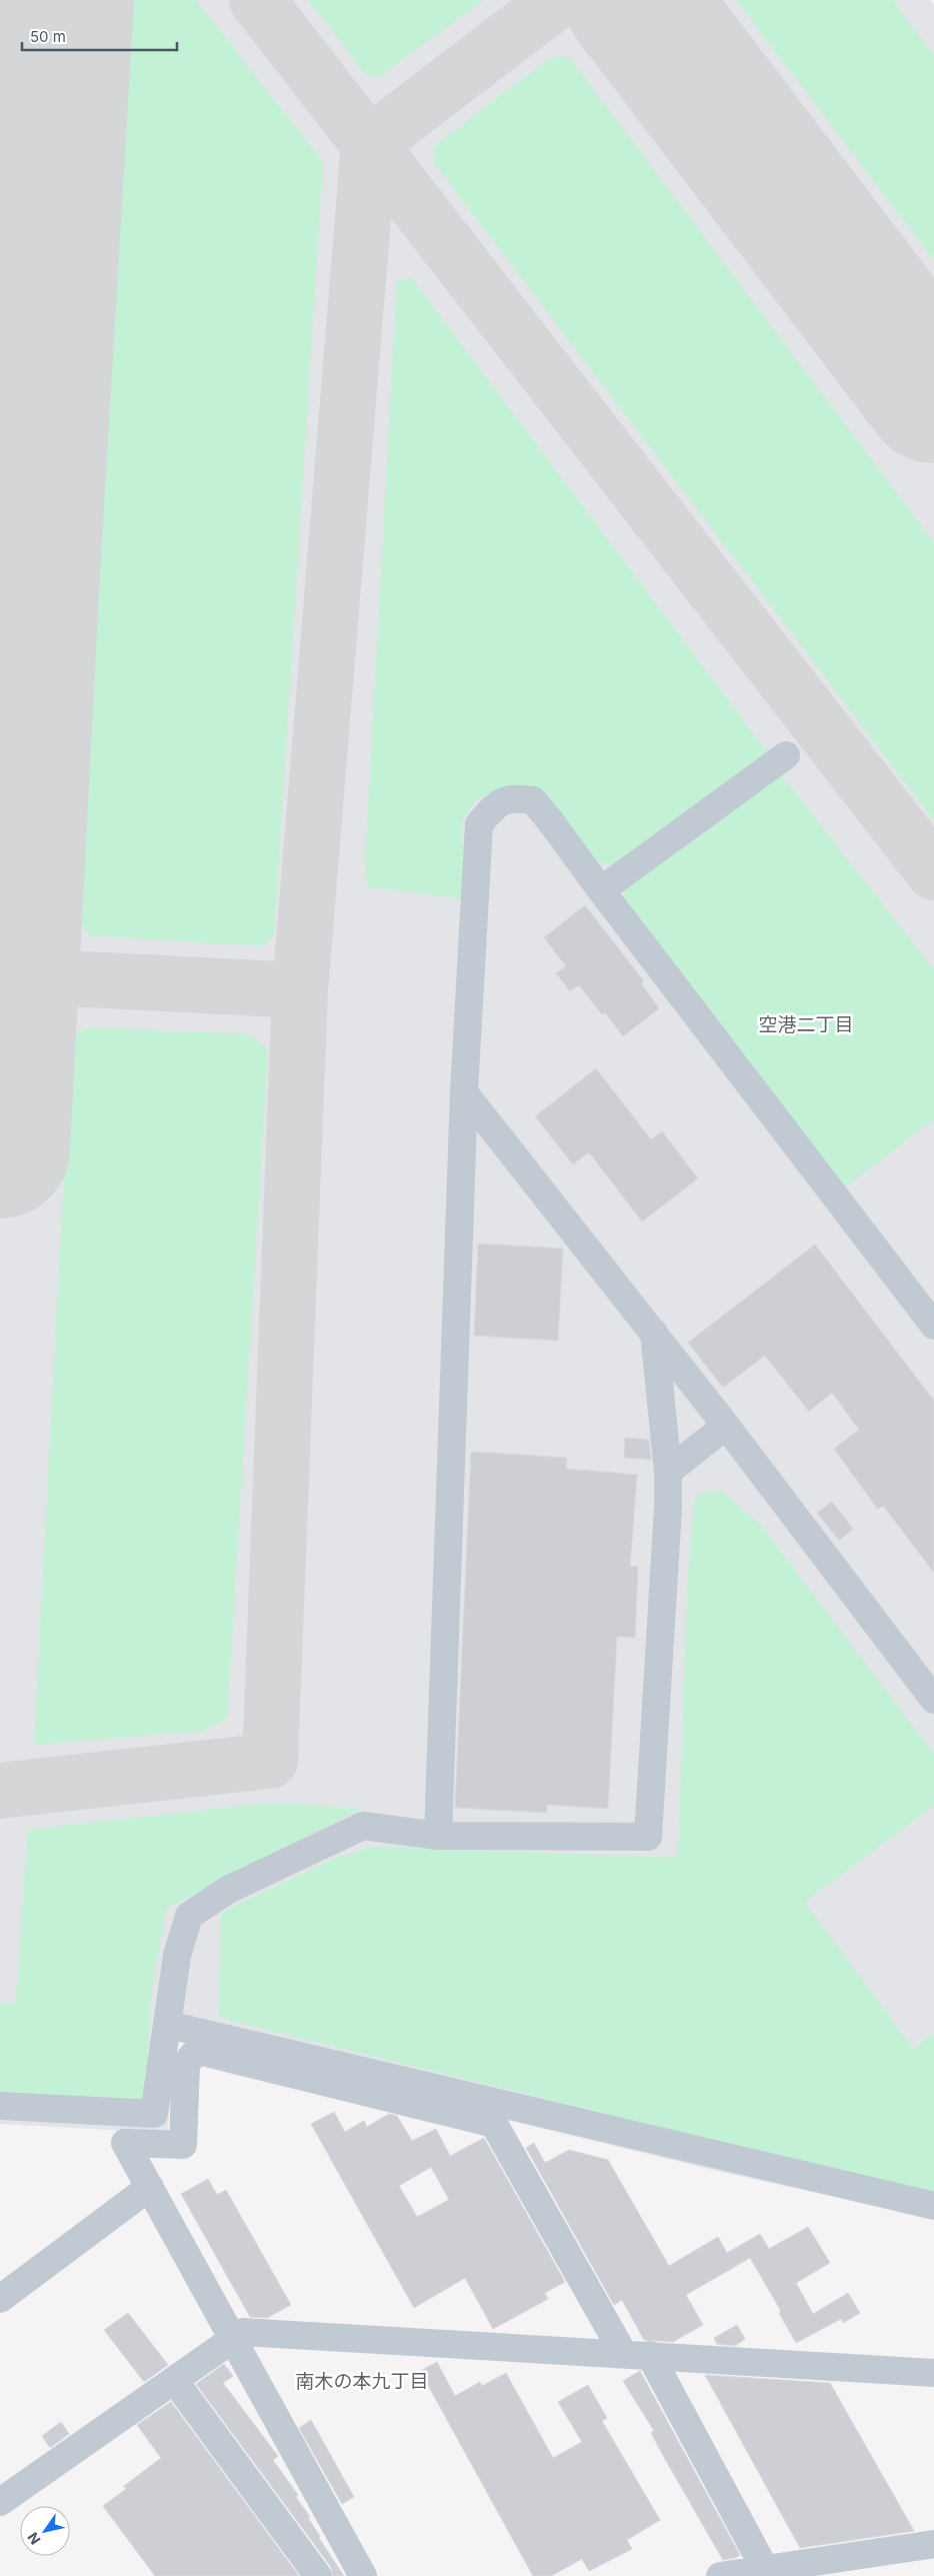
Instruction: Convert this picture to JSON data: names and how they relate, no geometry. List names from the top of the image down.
{
  "districts": ["空港二丁目", "南木の本九丁目"],
  "scale_bar": "50 m",
  "north": "bottom left"
}
